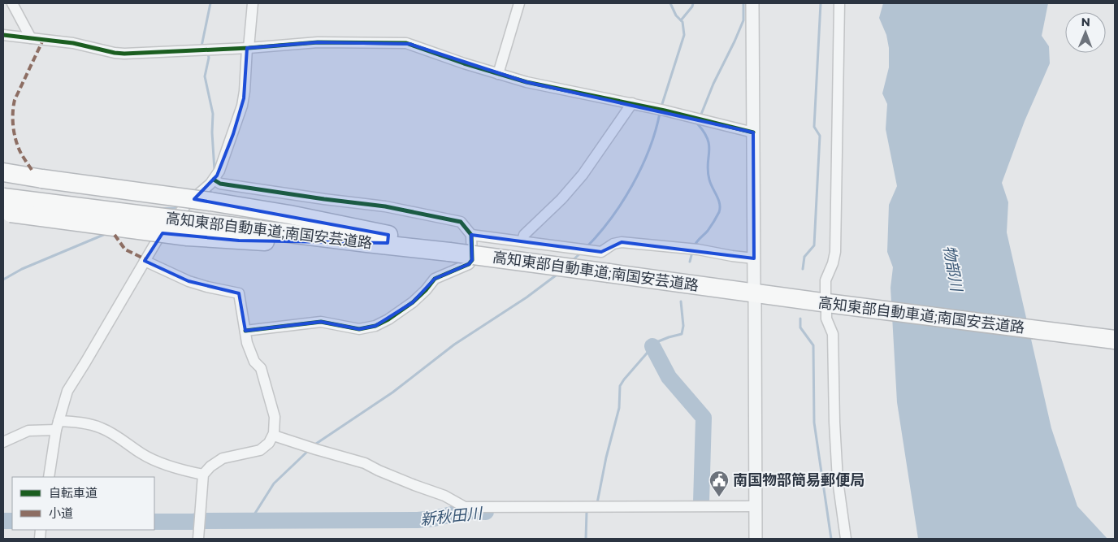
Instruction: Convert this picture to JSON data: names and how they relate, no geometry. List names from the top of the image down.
{
  "streets": {
    "highway": ["高知東部自動車道;南国安芸道路"]
  },
  "water": ["物部川", "新秋田川"],
  "places": {
    "public building": ["南国物部簡易郵便局"]
  },
  "legend": ["自転車道", "小道"],
  "north": "top"
}
